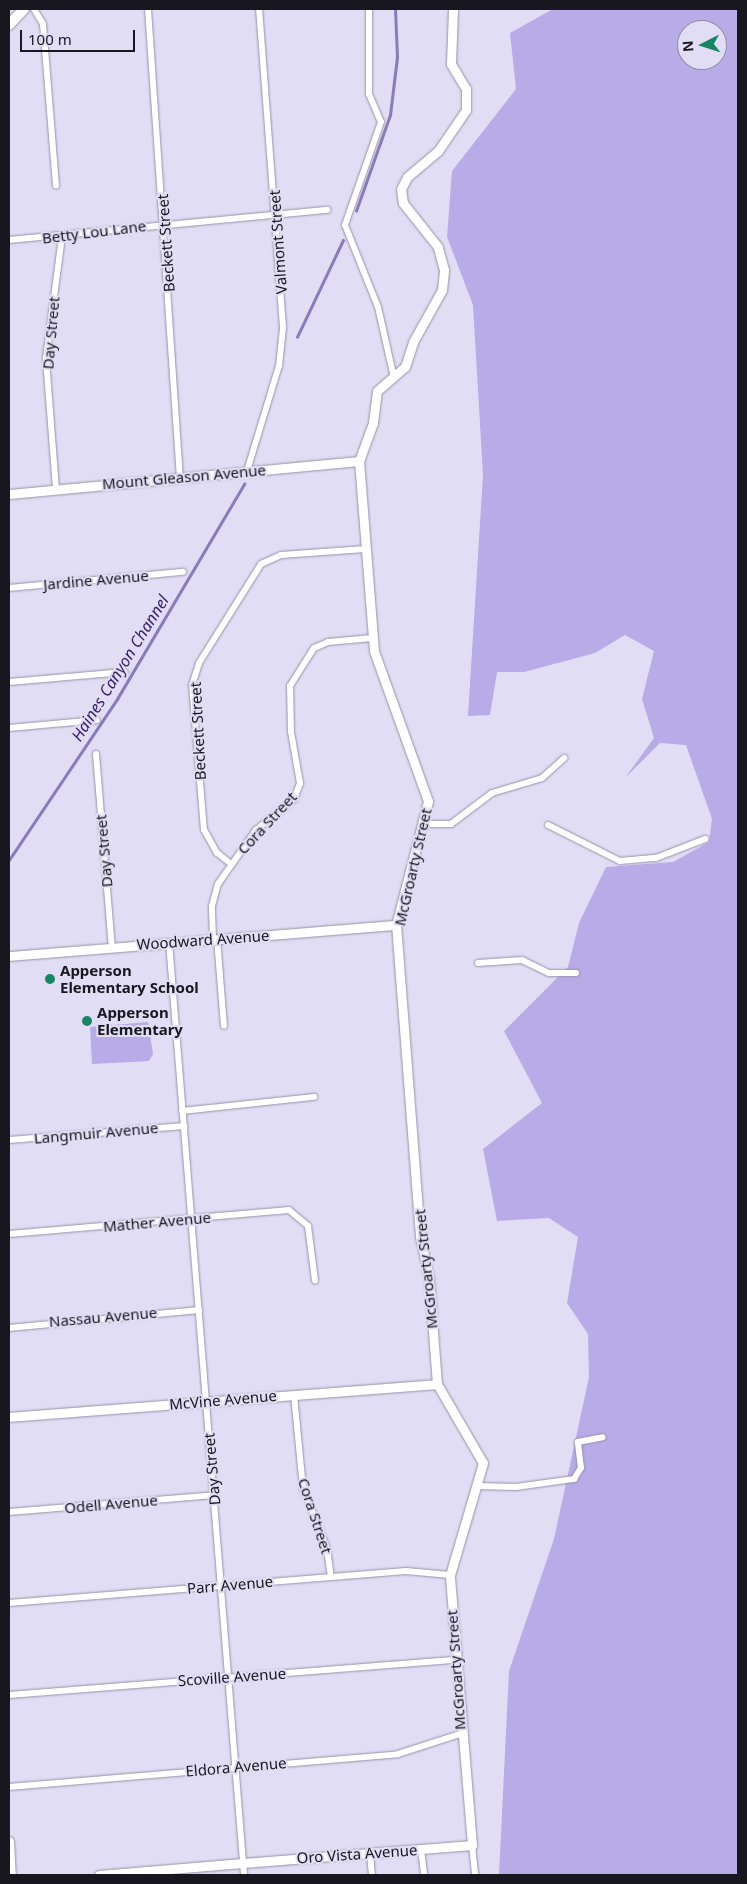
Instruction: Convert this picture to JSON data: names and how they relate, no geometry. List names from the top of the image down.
{
  "streets": {
    "street": [
      "Betty Lou Lane",
      "Valmont Street",
      "Beckett Street",
      "Day Street",
      "Mount Gleason Avenue",
      "Jardine Avenue",
      "Cora Street",
      "McGroarty Street",
      "Woodward Avenue",
      "Langmuir Avenue",
      "Mather Avenue",
      "Nassau Avenue",
      "McVine Avenue",
      "Odell Avenue",
      "Parr Avenue",
      "Scoville Avenue",
      "Eldora Avenue",
      "Oro Vista Avenue"
    ]
  },
  "crossings": [
    ["Betty Lou Lane", "Valmont Street"],
    ["Betty Lou Lane", "Beckett Street"],
    ["Betty Lou Lane", "Day Street"],
    ["Valmont Street", "Mount Gleason Avenue"],
    ["Beckett Street", "Mount Gleason Avenue"],
    ["Beckett Street", "Cora Street"],
    ["Beckett Street", "McGroarty Street"],
    ["Day Street", "Mount Gleason Avenue"],
    ["Day Street", "Woodward Avenue"],
    ["Day Street", "Langmuir Avenue"],
    ["Day Street", "Mather Avenue"],
    ["Day Street", "Nassau Avenue"],
    ["Day Street", "McVine Avenue"],
    ["Day Street", "Odell Avenue"],
    ["Day Street", "Parr Avenue"],
    ["Day Street", "Scoville Avenue"],
    ["Day Street", "Eldora Avenue"],
    ["Day Street", "Oro Vista Avenue"],
    ["Mount Gleason Avenue", "McGroarty Street"],
    ["Cora Street", "McGroarty Street"],
    ["Cora Street", "Woodward Avenue"],
    ["Cora Street", "McVine Avenue"],
    ["Cora Street", "Parr Avenue"],
    ["McGroarty Street", "Woodward Avenue"],
    ["McGroarty Street", "McVine Avenue"],
    ["McGroarty Street", "Parr Avenue"],
    ["McGroarty Street", "Scoville Avenue"],
    ["McGroarty Street", "Eldora Avenue"],
    ["McGroarty Street", "Oro Vista Avenue"]
  ],
  "water": ["Haines Canyon Channel"],
  "places": ["Apperson Elementary School", "Apperson Elementary"],
  "scale_bar": "100 m",
  "north": "left"
}
